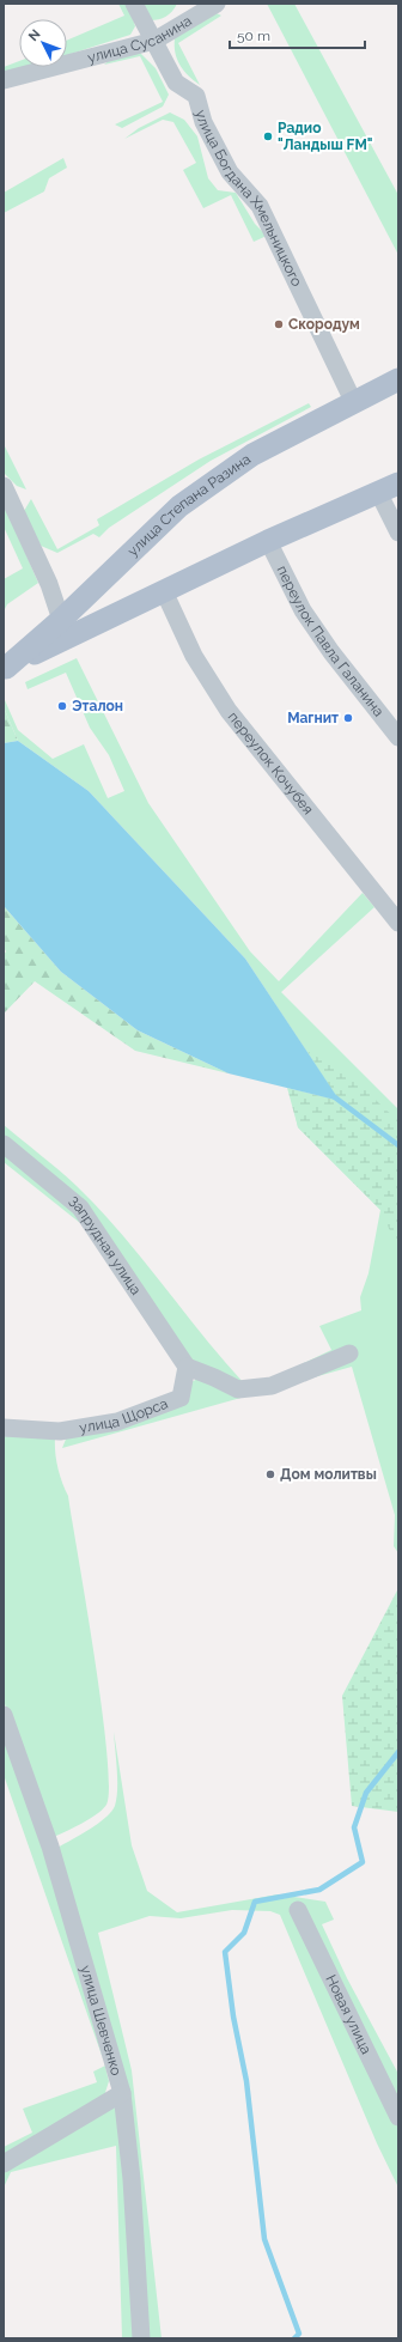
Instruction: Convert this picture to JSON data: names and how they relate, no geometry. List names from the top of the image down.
{
  "streets": {
    "main road": ["улица Степана Разина"],
    "street": [
      "улица Сусанина",
      "улица Богдана Хмельницкого",
      "переулок Павла Галанина",
      "переулок Кочубея",
      "Запрудная улица",
      "улица Щорса",
      "Новая улица",
      "улица Шевченко"
    ]
  },
  "crossings": [
    ["улица Сусанина", "улица Богдана Хмельницкого"],
    ["улица Богдана Хмельницкого", "улица Степана Разина"],
    ["улица Степана Разина", "переулок Павла Галанина"],
    ["улица Степана Разина", "переулок Кочубея"],
    ["Запрудная улица", "улица Щорса"]
  ],
  "places": [
    "Радио \"Ландыш FM\"",
    "Скородум",
    "Эталон",
    "Магнит",
    "Дом молитвы"
  ],
  "scale_bar": "50 m",
  "north": "top left"
}
